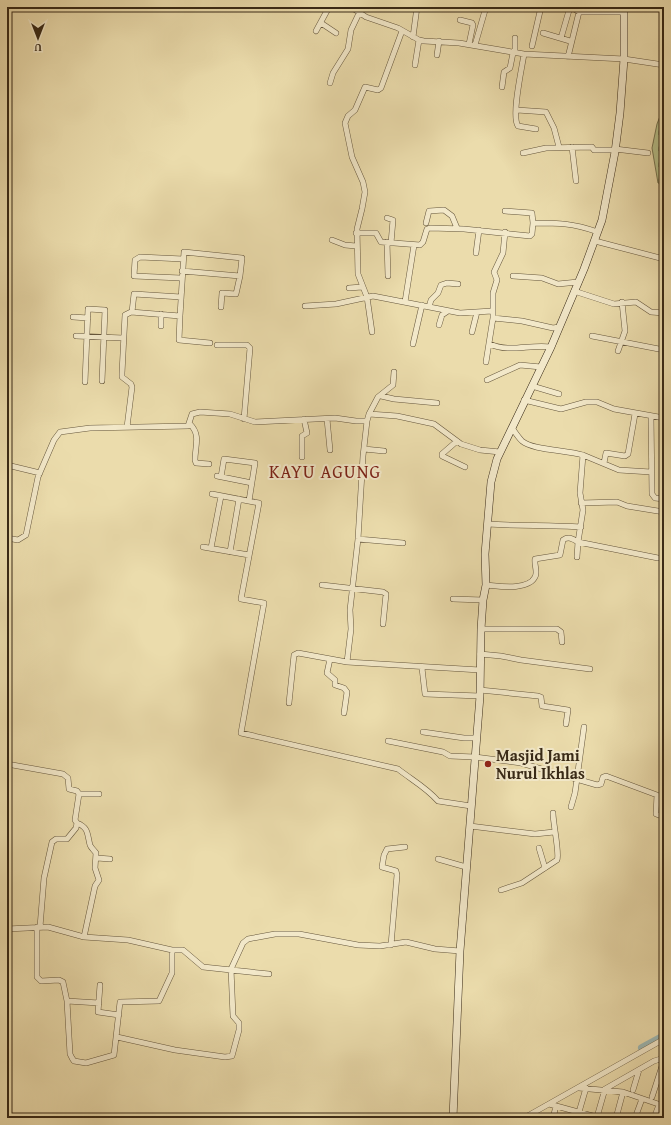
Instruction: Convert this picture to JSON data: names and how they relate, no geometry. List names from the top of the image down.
{
  "districts": ["KAYU AGUNG"],
  "places": ["Masjid Jami Nurul Ikhlas"],
  "north": "bottom"
}
